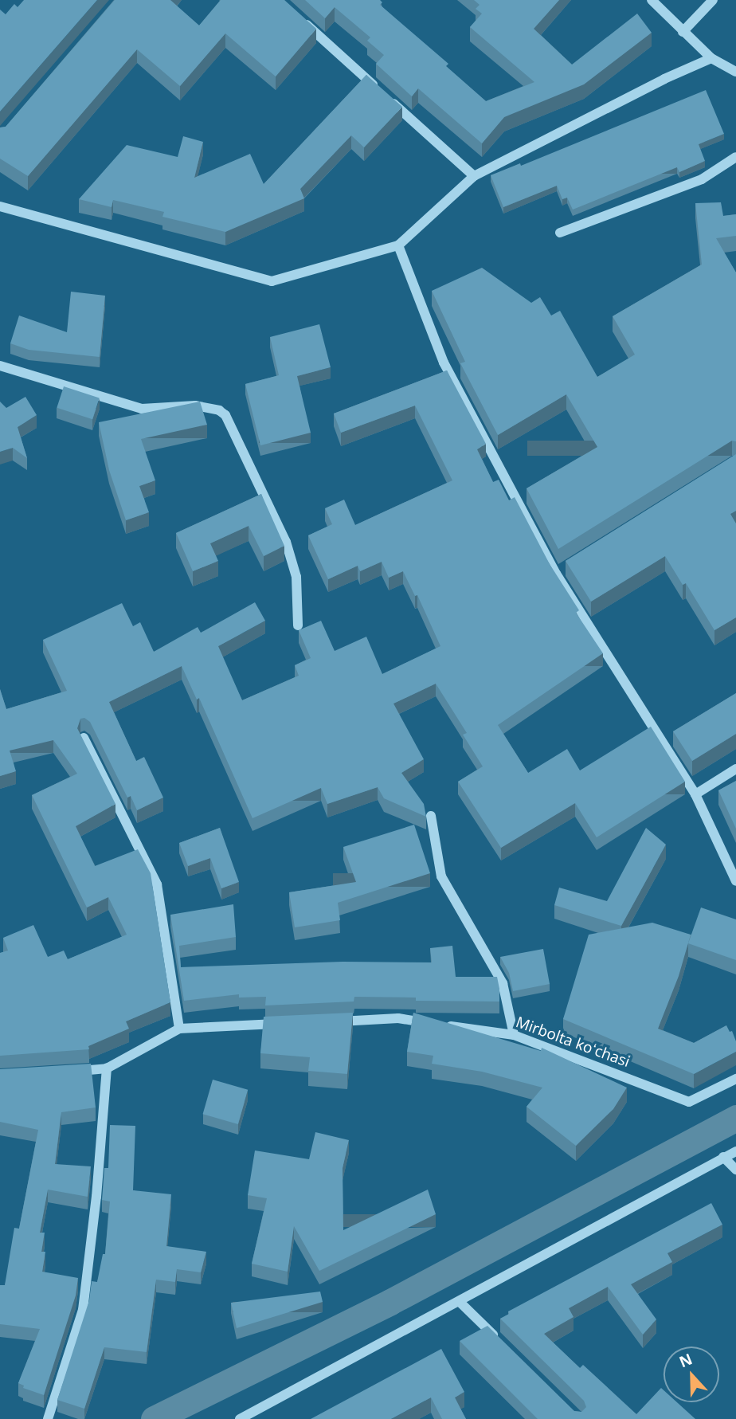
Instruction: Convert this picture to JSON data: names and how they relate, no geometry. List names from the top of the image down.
{
  "streets": {
    "street": ["Mirbolta koʻchasi"]
  },
  "north": "top"
}
